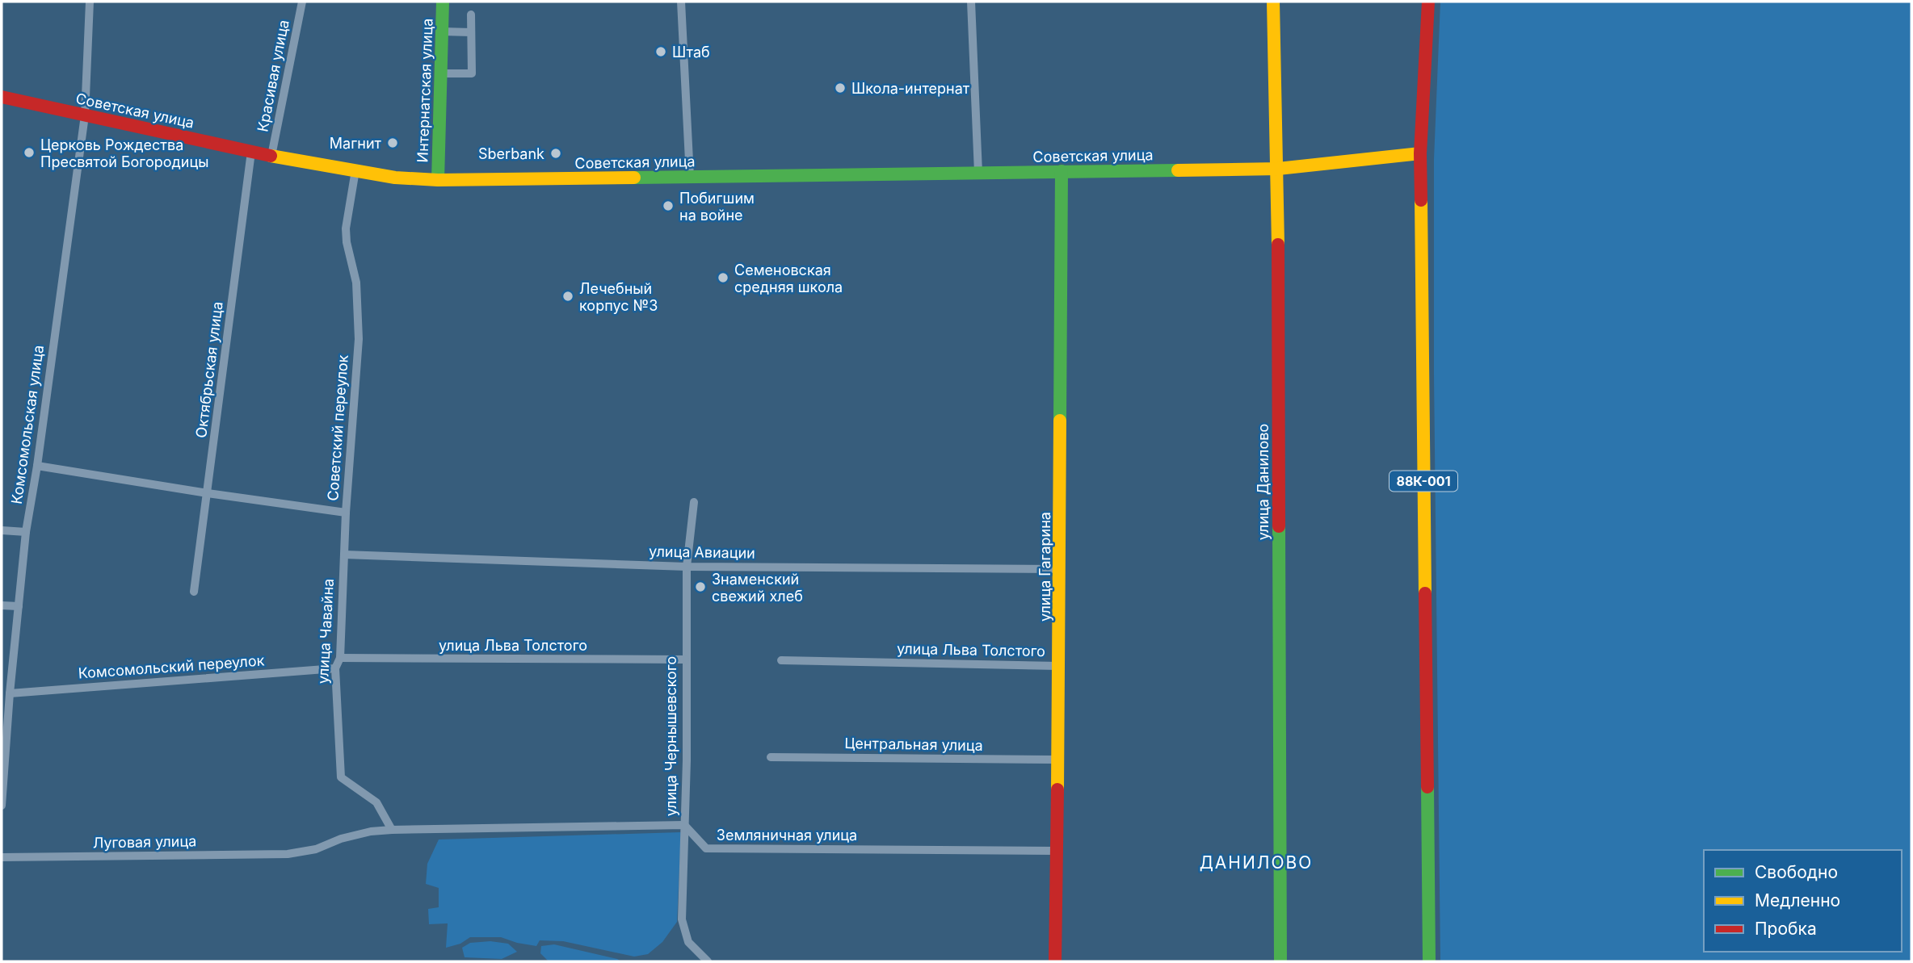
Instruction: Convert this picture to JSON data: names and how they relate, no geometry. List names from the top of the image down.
{
  "streets": {
    "main road": [
      "Интернатская улица",
      "Советская улица",
      "88К-001",
      "улица Данилово",
      "улица Гагарина"
    ],
    "street": [
      "Красивая улица",
      "Октябрьская улица",
      "Комсомольская улица",
      "Советский переулок",
      "улица Авиации",
      "улица Чавайна",
      "улица Льва Толстого",
      "Комсомольский переулок",
      "улица Чернышевского",
      "Центральная улица",
      "Земляничная улица",
      "Луговая улица"
    ]
  },
  "crossings": [
    ["Красивая улица", "Советская улица"],
    ["Интернатская улица", "Советская улица"],
    ["Советская улица", "Октябрьская улица"],
    ["Советская улица", "Комсомольская улица"],
    ["Советская улица", "Советский переулок"],
    ["Советская улица", "88К-001"],
    ["Советская улица", "улица Данилово"],
    ["Советская улица", "улица Гагарина"],
    ["Октябрьская улица", "Советский переулок"],
    ["Комсомольская улица", "Советский переулок"],
    ["Комсомольская улица", "Комсомольский переулок"],
    ["Советский переулок", "улица Чавайна"],
    ["улица Авиации", "улица Гагарина"],
    ["улица Авиации", "улица Чавайна"],
    ["улица Авиации", "улица Чернышевского"],
    ["улица Гагарина", "улица Льва Толстого"],
    ["улица Гагарина", "Центральная улица"],
    ["улица Гагарина", "Земляничная улица"],
    ["улица Чавайна", "улица Льва Толстого"],
    ["улица Чавайна", "Комсомольский переулок"],
    ["улица Чавайна", "Луговая улица"],
    ["улица Льва Толстого", "улица Чернышевского"],
    ["улица Чернышевского", "Земляничная улица"]
  ],
  "districts": ["ДАНИЛОВО"],
  "places": [
    "Штаб",
    "Школа-интернат",
    "Магнит",
    "Церковь Рождества Пресвятой Богородицы",
    "Sberbank",
    "Побигшим на войне",
    "Семеновская средняя школа",
    "Лечебный корпус №3",
    "Знаменский свежий хлеб"
  ],
  "legend": ["Свободно", "Медленно", "Пробка"]
}
